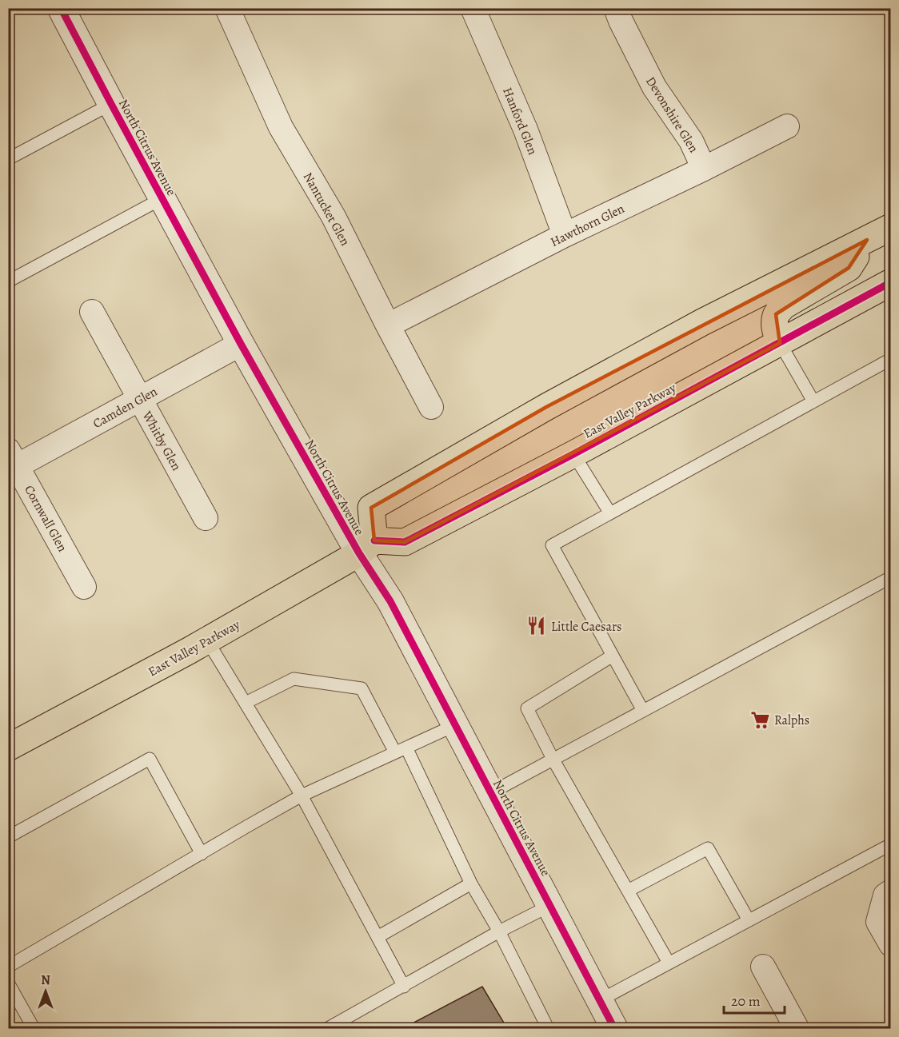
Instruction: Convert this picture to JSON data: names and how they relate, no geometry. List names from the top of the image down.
{
  "streets": {
    "main road": ["East Valley Parkway"],
    "street": [
      "Devonshire Glen",
      "Hanford Glen",
      "North Citrus Avenue",
      "Nantucket Glen",
      "Hawthorn Glen",
      "Camden Glen",
      "Whitby Glen",
      "Cornwall Glen"
    ]
  },
  "crossings": [
    ["Devonshire Glen", "Hawthorn Glen"],
    ["Hanford Glen", "Hawthorn Glen"],
    ["North Citrus Avenue", "Camden Glen"],
    ["North Citrus Avenue", "East Valley Parkway"],
    ["Nantucket Glen", "Hawthorn Glen"],
    ["Camden Glen", "Whitby Glen"],
    ["Camden Glen", "Cornwall Glen"]
  ],
  "places": {
    "restaurant": ["Little Caesars"],
    "supermarket": ["Ralphs"]
  },
  "scale_bar": "20 m",
  "north": "top"
}
